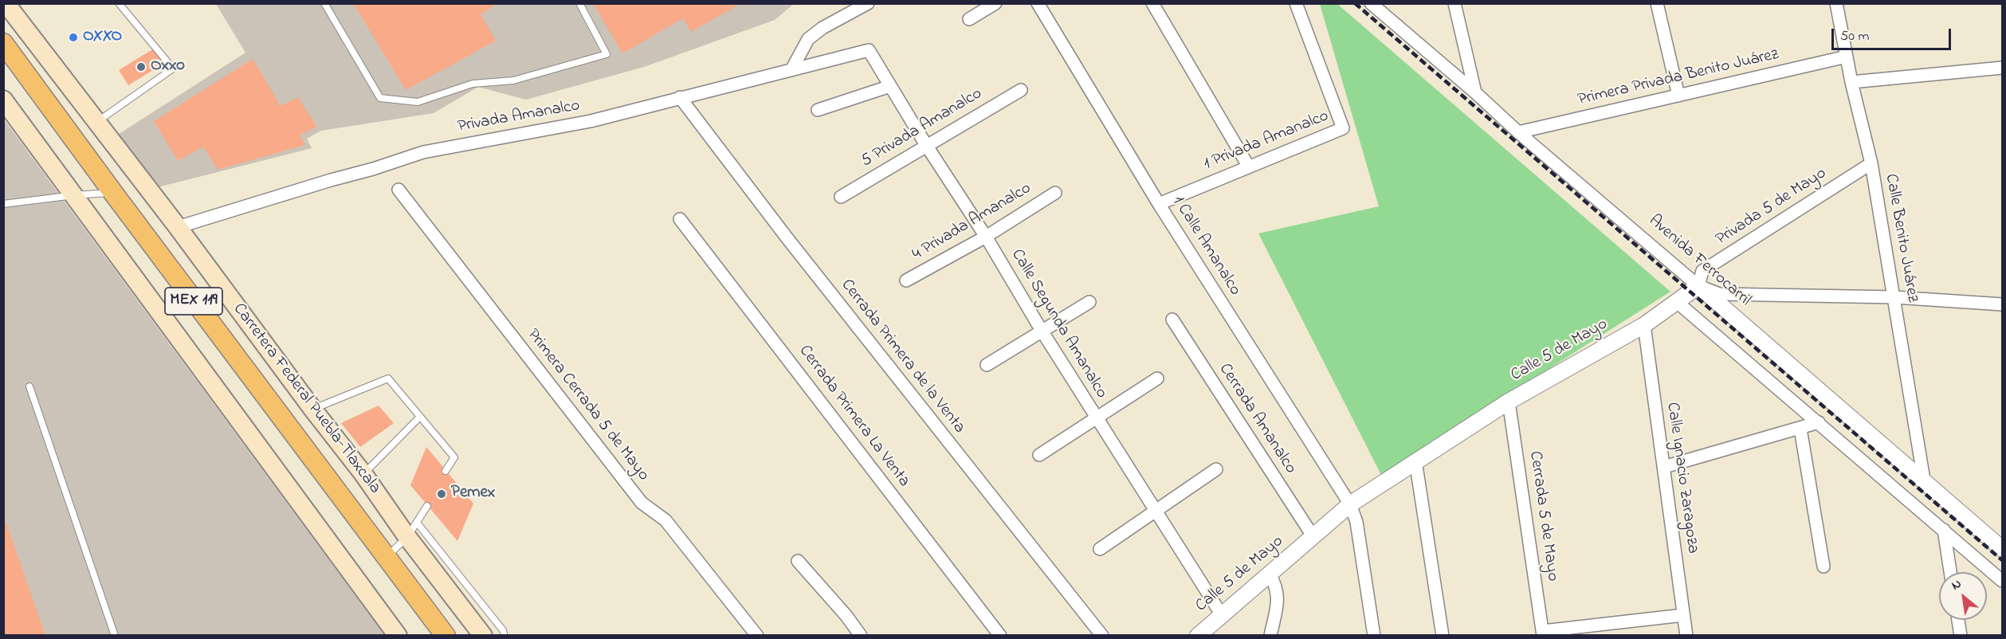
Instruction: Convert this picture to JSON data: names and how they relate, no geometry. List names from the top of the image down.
{
  "streets": {
    "main road": ["MEX 119", "Carretera Federal Puebla-Tlaxcala"],
    "street": [
      "Primera Privada Benito Juárez",
      "Privada Amanalco",
      "5 Privada Amanalco",
      "1 Privada Amanalco",
      "Privada 5 de Mayo",
      "4 Privada Amanalco",
      "Calle Benito Juárez",
      "1 Calle Amanalco",
      "Avenida Ferrocarril",
      "Calle Segunda Amanalco",
      "Calle 5 de Mayo",
      "Cerrada Primera de la Venta",
      "Primera Cerrada 5 de Mayo",
      "Cerrada Primera La Venta",
      "Cerrada Amanalco",
      "Calle Ignacio Zaragoza",
      "Cerrada 5 de Mayo"
    ]
  },
  "crossings": [
    ["Primera Privada Benito Juárez", "Calle Benito Juárez"],
    ["Primera Privada Benito Juárez", "Avenida Ferrocarril"],
    ["Privada Amanalco", "Calle Segunda Amanalco"],
    ["Privada Amanalco", "Cerrada Primera de la Venta"],
    ["Privada Amanalco", "Carretera Federal Puebla-Tlaxcala"],
    ["5 Privada Amanalco", "Calle Segunda Amanalco"],
    ["1 Privada Amanalco", "1 Calle Amanalco"],
    ["Privada 5 de Mayo", "Calle Benito Juárez"],
    ["Privada 5 de Mayo", "Avenida Ferrocarril"],
    ["Privada 5 de Mayo", "Calle 5 de Mayo"],
    ["4 Privada Amanalco", "Calle Segunda Amanalco"],
    ["Calle Benito Juárez", "Avenida Ferrocarril"],
    ["1 Calle Amanalco", "Calle 5 de Mayo"],
    ["Avenida Ferrocarril", "Calle 5 de Mayo"],
    ["Calle Segunda Amanalco", "Calle 5 de Mayo"],
    ["Calle 5 de Mayo", "Cerrada Amanalco"],
    ["Calle 5 de Mayo", "Calle Ignacio Zaragoza"],
    ["Calle 5 de Mayo", "Cerrada 5 de Mayo"]
  ],
  "places": ["OXXO", "Oxxo", "Pemex"],
  "scale_bar": "50 m",
  "north": "top left"
}
